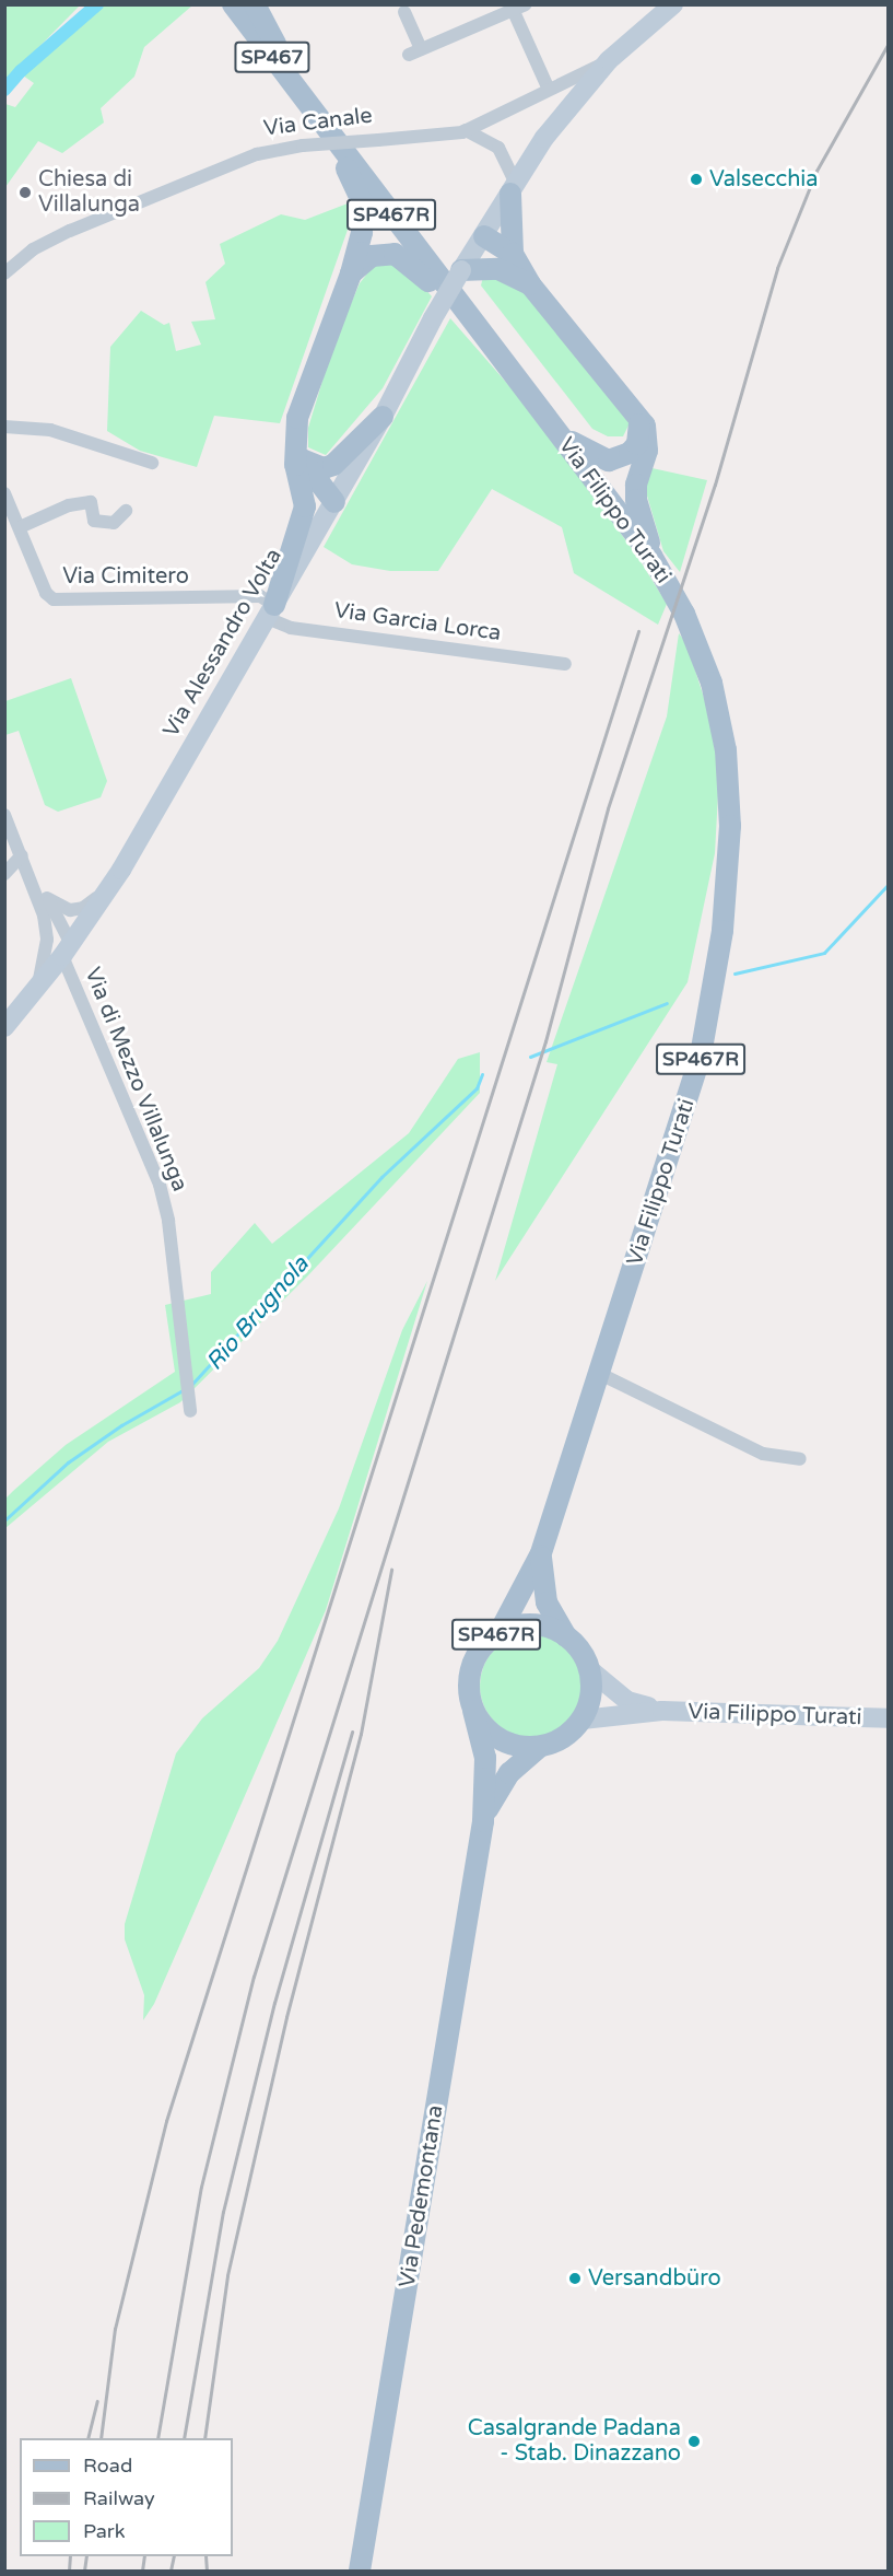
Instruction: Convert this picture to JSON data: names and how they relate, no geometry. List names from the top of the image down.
{
  "streets": {
    "main road": [
      "SP467",
      "Via Canale",
      "SP467R",
      "Via Filippo Turati",
      "Via Alessandro Volta",
      "Via Pedemontana"
    ],
    "street": ["Via Cimitero", "Via Garcia Lorca", "Via di Mezzo Villalunga"]
  },
  "crossings": [
    ["Via Canale", "Via Alessandro Volta"],
    ["SP467R", "Via Filippo Turati"],
    ["Via Cimitero", "Via Garcia Lorca"],
    ["Via Cimitero", "Via Alessandro Volta"],
    ["Via Garcia Lorca", "Via Alessandro Volta"],
    ["Via Alessandro Volta", "Via di Mezzo Villalunga"]
  ],
  "water": ["Rio Brugnola"],
  "places": [
    "Valsecchia",
    "Chiesa di Villalunga",
    "Versandbüro",
    "Casalgrande Padana - Stab. Dinazzano"
  ],
  "legend": ["Road", "Railway", "Park"]
}
